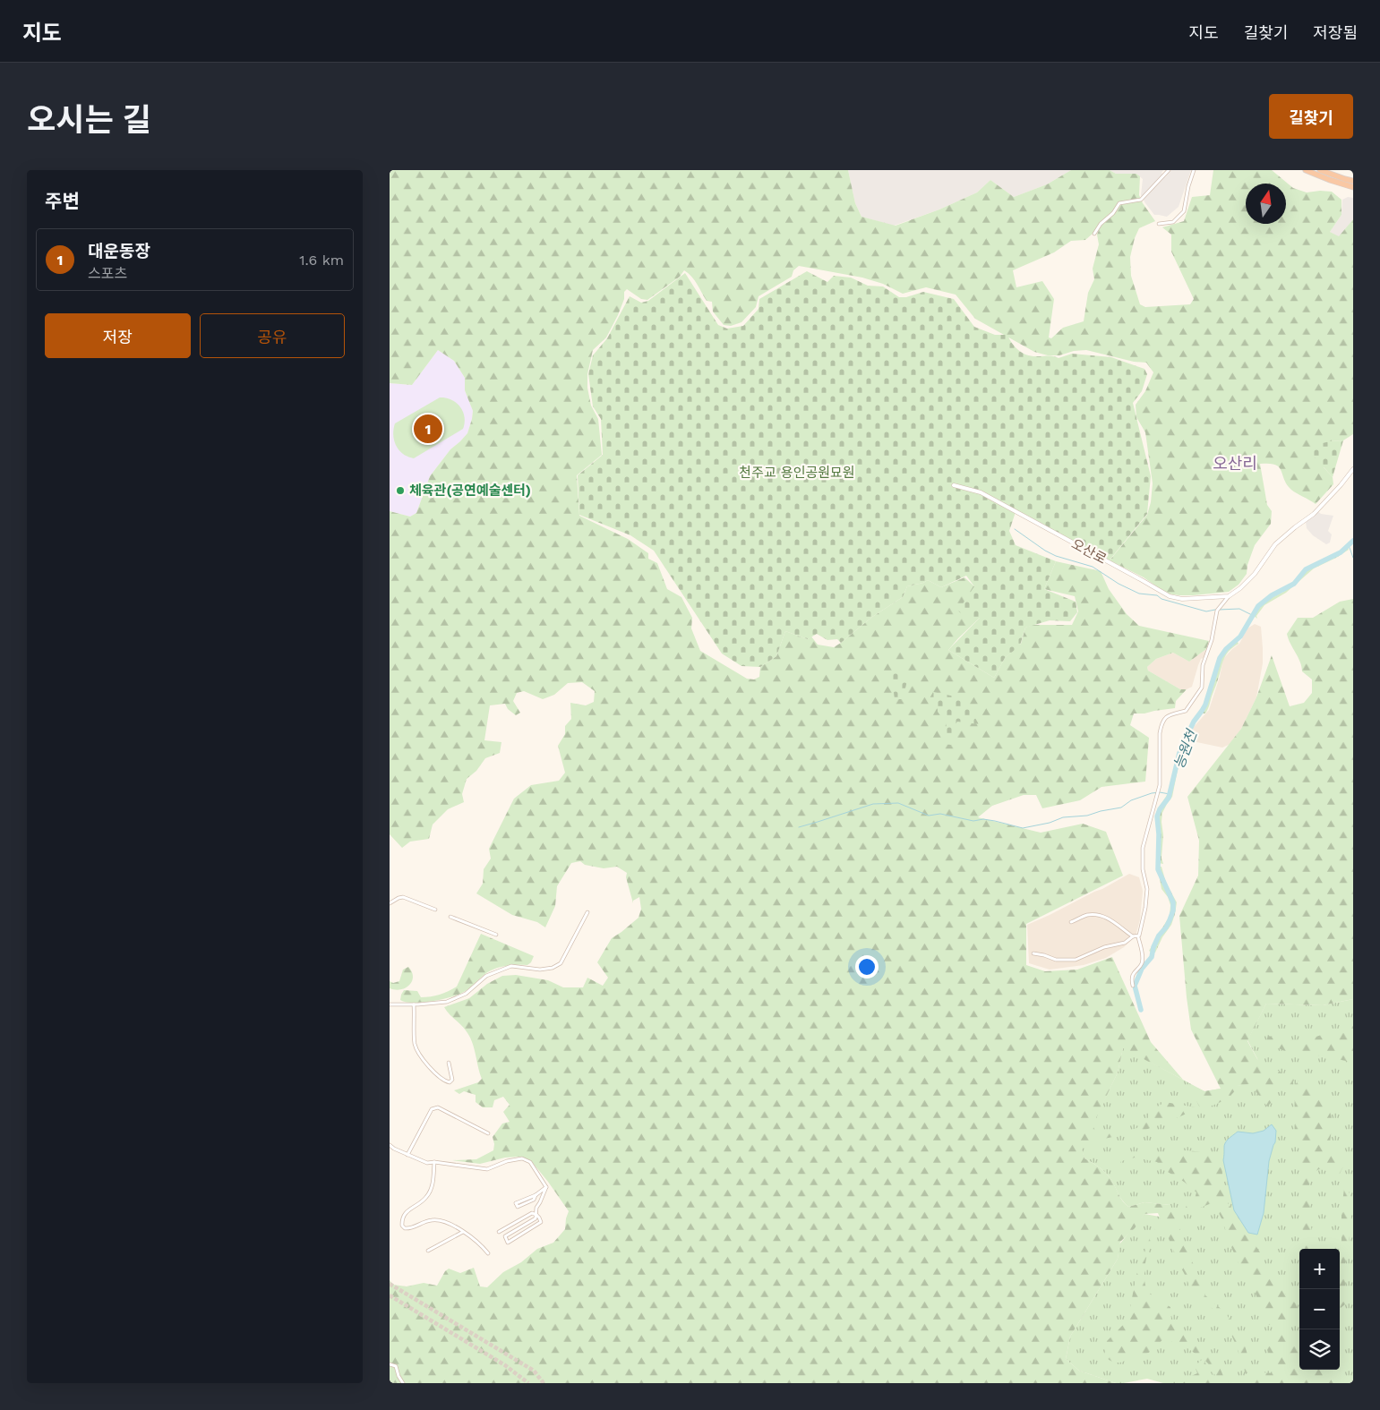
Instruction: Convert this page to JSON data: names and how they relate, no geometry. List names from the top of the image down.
{
  "streets": {
    "street": ["오산로"]
  },
  "districts": ["오산리"],
  "water": ["능원천"],
  "parks": ["천주교 용인공원묘원"],
  "places": ["체육관(공연예술센터)"],
  "north": "top",
  "page": {
    "header": "지도",
    "nav": ["지도", "길찾기", "저장됨"],
    "title": "오시는 길",
    "buttons": [
      "길찾기",
      ["저장", "공유"]
    ],
    "heading": "주변",
    "list": [
      {
        "mark": "1",
        "name": "대운동장",
        "note": "스포츠",
        "value": "1.6 km"
      }
    ],
    "pins": "1",
    "map_buttons": ["+", "−"]
  }
}
